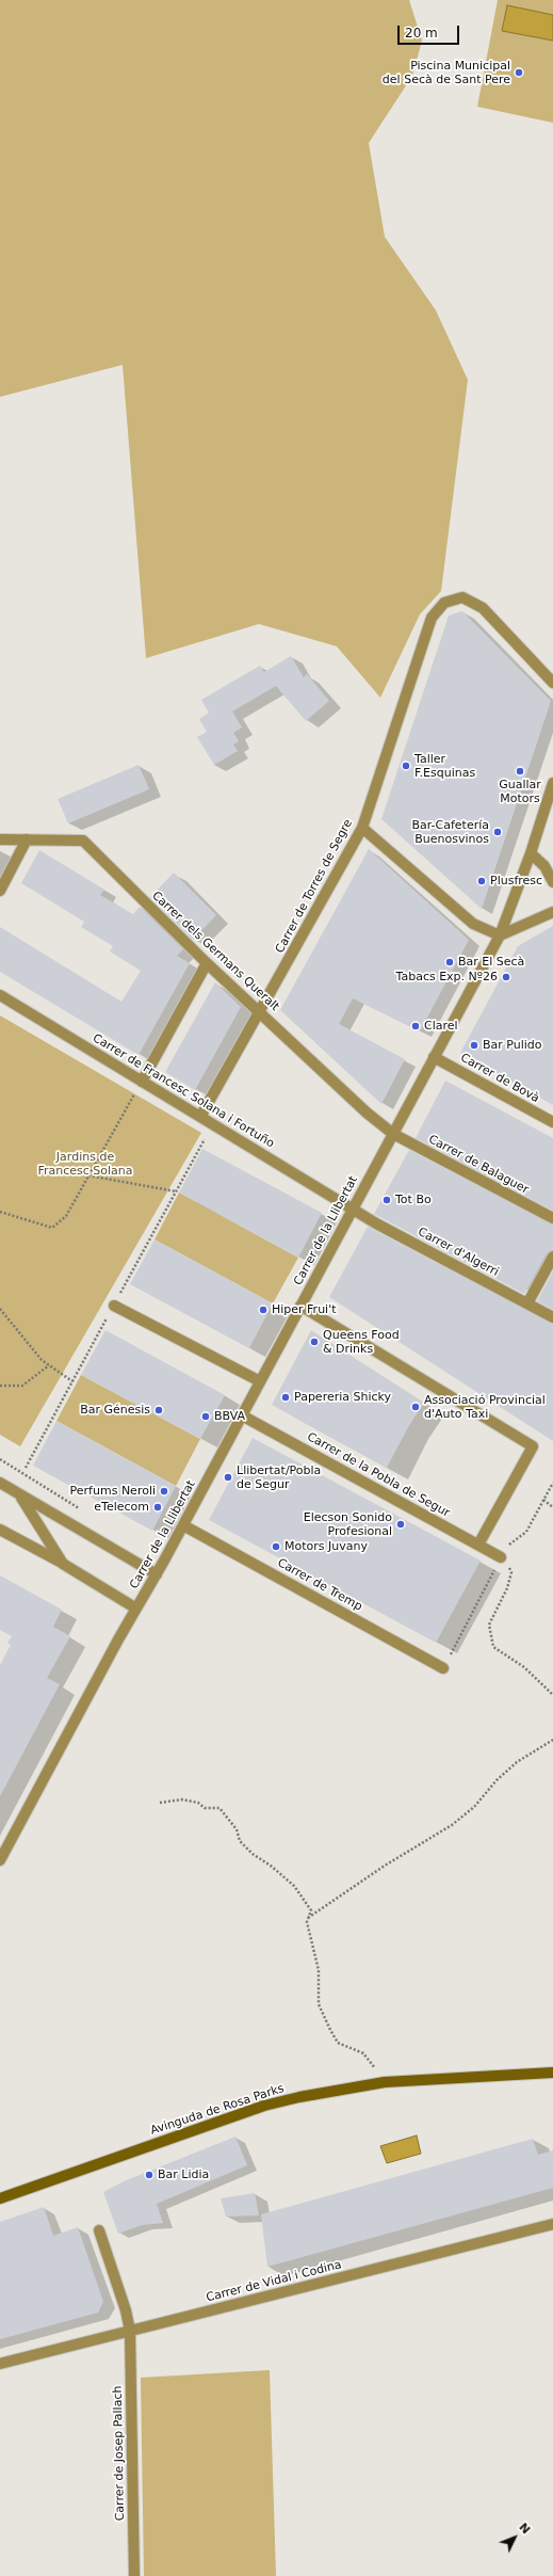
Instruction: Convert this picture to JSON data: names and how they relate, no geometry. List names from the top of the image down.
{
  "streets": {
    "main road": ["Avinguda de Rosa Parks"],
    "street": [
      "Carrer de Torres de Segre",
      "Carrer dels Germans Queralt",
      "Carrer de Bovà",
      "Carrer de Francesc Solana i Fortuño",
      "Carrer de Balaguer",
      "Carrer de la Llibertat",
      "Carrer d'Algerri",
      "Carrer de la Pobla de Segur",
      "Carrer de Tremp",
      "Carrer de Vidal i Codina",
      "Carrer de Josep Pallach"
    ]
  },
  "crossings": [
    ["Carrer de Torres de Segre", "Carrer dels Germans Queralt"],
    ["Carrer de Torres de Segre", "Carrer de Francesc Solana i Fortuño"],
    ["Carrer dels Germans Queralt", "Carrer de Balaguer"],
    ["Carrer dels Germans Queralt", "Carrer de la Llibertat"],
    ["Carrer de Bovà", "Carrer de la Llibertat"],
    ["Carrer de Francesc Solana i Fortuño", "Carrer de la Llibertat"],
    ["Carrer de Francesc Solana i Fortuño", "Carrer d'Algerri"],
    ["Carrer de Balaguer", "Carrer de la Llibertat"],
    ["Carrer de la Llibertat", "Carrer d'Algerri"],
    ["Carrer de la Llibertat", "Carrer de la Pobla de Segur"],
    ["Carrer de la Llibertat", "Carrer de Tremp"],
    ["Carrer de Vidal i Codina", "Carrer de Josep Pallach"]
  ],
  "parks": ["Jardins de Francesc Solana"],
  "places": [
    "Piscina Municipal del Secà de Sant Pere",
    "Taller F.Esquinas",
    "Guallar Motors",
    "Bar-Cafetería Buenosvinos",
    "Plusfresc",
    "Bar El Secà",
    "Tabacs Exp. Nº26",
    "Clarel",
    "Bar Pulido",
    "Tot Bo",
    "Hiper Frui't",
    "Queens Food & Drinks",
    "Papereria Shicky",
    "Associació Provincial d'Auto Taxi",
    "Bar Génesis",
    "BBVA",
    "Llibertat/Pobla de Segur",
    "Perfums Neroli",
    "eTelecom",
    "Elecson Sonido Profesional",
    "Motors Juvany",
    "Bar Lidia"
  ],
  "scale_bar": "20 m",
  "north": "top right"
}
